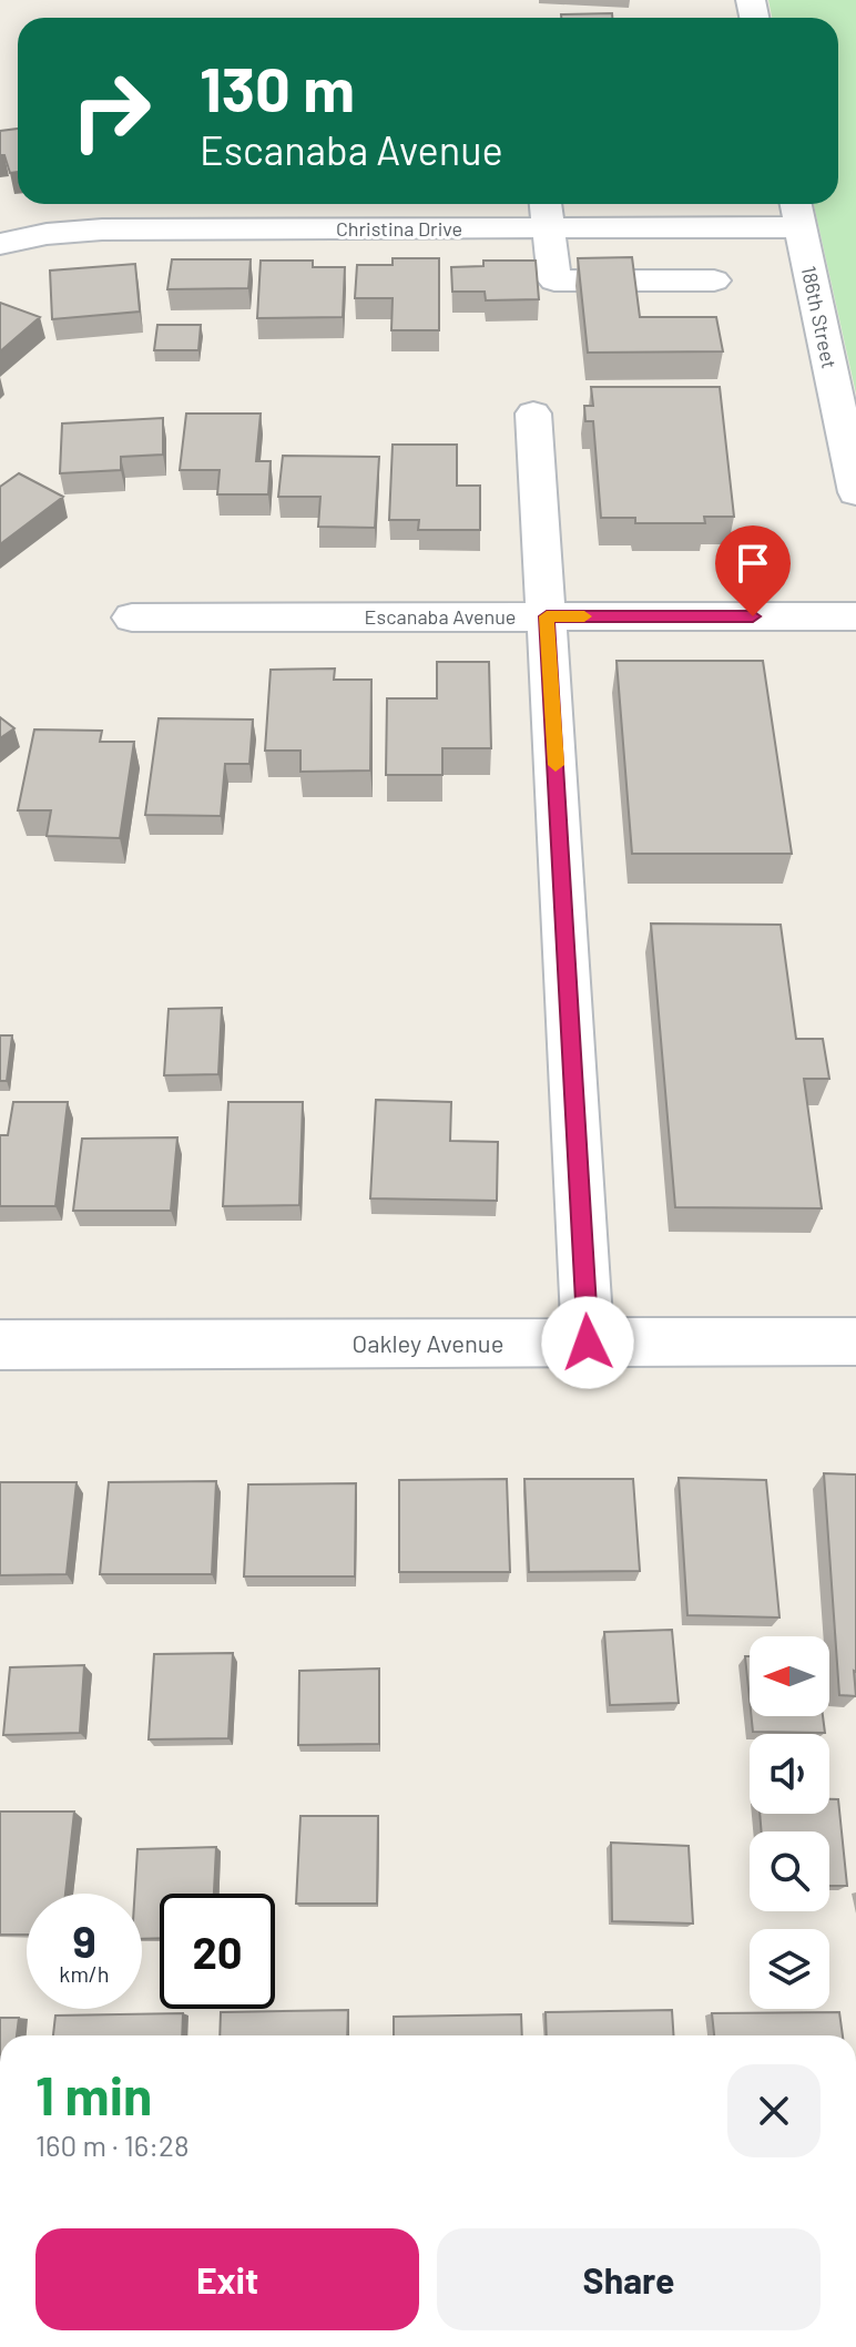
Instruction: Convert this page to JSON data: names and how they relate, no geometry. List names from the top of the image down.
{
  "streets": {
    "street": [
      "Christina Drive",
      "186th Street",
      "Escanaba Avenue",
      "Oakley Avenue"
    ]
  },
  "crossings": [
    ["Christina Drive", "186th Street"]
  ],
  "north": "left",
  "page": {
    "turn": ["130 m", "Escanaba Avenue"],
    "speed": "9 km/h",
    "limit": "20",
    "heading": ["1 min", "160 m · 16:28"],
    "buttons": ["Exit", "Share"]
  }
}
